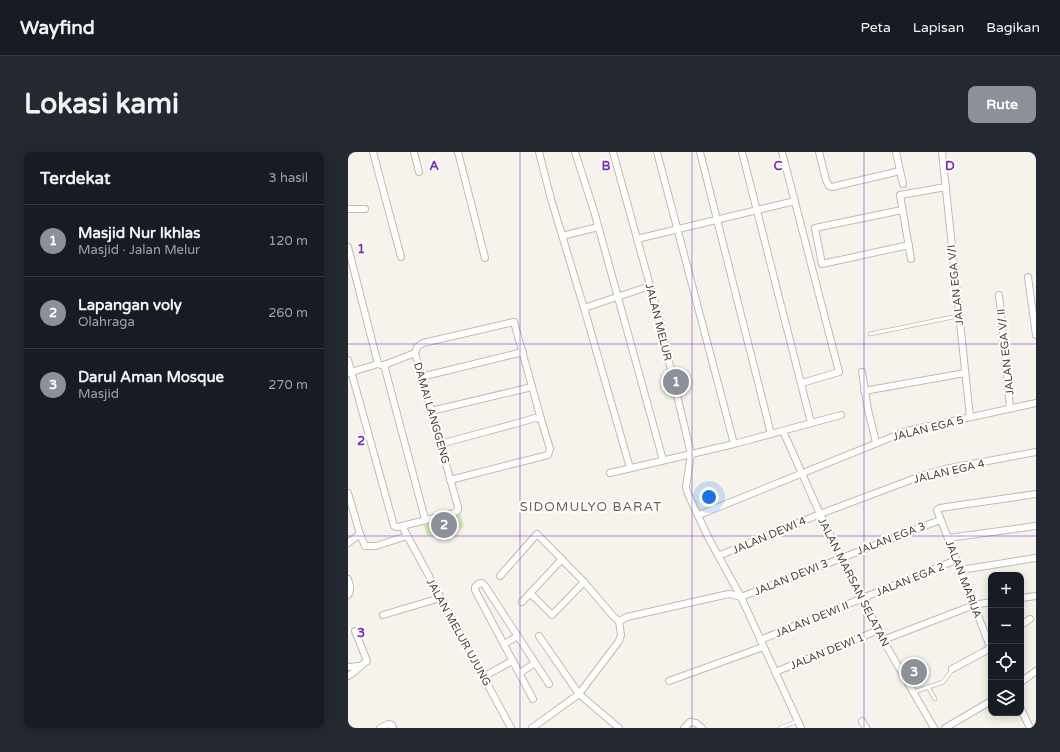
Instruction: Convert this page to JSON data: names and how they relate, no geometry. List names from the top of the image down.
{
  "streets": {
    "street": [
      "JALAN EGA V/I",
      "JALAN MELUR",
      "JALAN EGA V/ II",
      "DAMAI LANGGENG",
      "JALAN EGA 5",
      "JALAN EGA 4",
      "JALAN DEWI 4",
      "JALAN EGA 3",
      "JALAN DEWI 3",
      "JALAN EGA 2",
      "JALAN MARIJA",
      "JALAN MARSAN SELATAN",
      "JALAN DEWI II",
      "JALAN MELUR UJUNG",
      "JALAN DEWI 1"
    ]
  },
  "crossings": [
    ["JALAN EGA V/I", "JALAN EGA 5"],
    ["JALAN MELUR", "JALAN EGA 5"],
    ["JALAN MELUR", "JALAN DEWI 4"],
    ["JALAN MELUR", "JALAN DEWI 3"],
    ["JALAN MELUR", "JALAN DEWI II"],
    ["JALAN MELUR", "JALAN DEWI 1"],
    ["JALAN EGA V/ II", "JALAN EGA 5"],
    ["DAMAI LANGGENG", "JALAN MELUR UJUNG"],
    ["JALAN EGA 5", "JALAN MARSAN SELATAN"],
    ["JALAN EGA 4", "JALAN DEWI 4"],
    ["JALAN EGA 4", "JALAN MARSAN SELATAN"],
    ["JALAN DEWI 4", "JALAN MARSAN SELATAN"],
    ["JALAN EGA 3", "JALAN DEWI 3"],
    ["JALAN EGA 3", "JALAN MARIJA"],
    ["JALAN EGA 3", "JALAN MARSAN SELATAN"],
    ["JALAN DEWI 3", "JALAN MARSAN SELATAN"],
    ["JALAN EGA 2", "JALAN MARIJA"],
    ["JALAN EGA 2", "JALAN MARSAN SELATAN"],
    ["JALAN EGA 2", "JALAN DEWI II"],
    ["JALAN MARSAN SELATAN", "JALAN DEWI II"],
    ["JALAN MARSAN SELATAN", "JALAN DEWI 1"]
  ],
  "districts": ["SIDOMULYO BARAT"],
  "page": {
    "header": "Wayfind",
    "nav": ["Peta", "Lapisan", "Bagikan"],
    "buttons": "Rute",
    "title": "Lokasi kami",
    "heading": ["Terdekat", "3 hasil"],
    "list": [
      {
        "mark": "1",
        "name": "Masjid Nur Ikhlas",
        "note": "Masjid · Jalan Melur",
        "value": "120 m"
      },
      {
        "mark": "2",
        "name": "Lapangan voly",
        "note": "Olahraga",
        "value": "260 m"
      },
      {
        "mark": "3",
        "name": "Darul Aman Mosque",
        "note": "Masjid",
        "value": "270 m"
      }
    ],
    "pins": ["1", "2", "3"],
    "map_buttons": ["+", "−"]
  },
  "grid": {
    "columns": [
      "A",
      "B",
      "C",
      "D"
    ],
    "rows": ["1", "2", "3"]
  }
}
